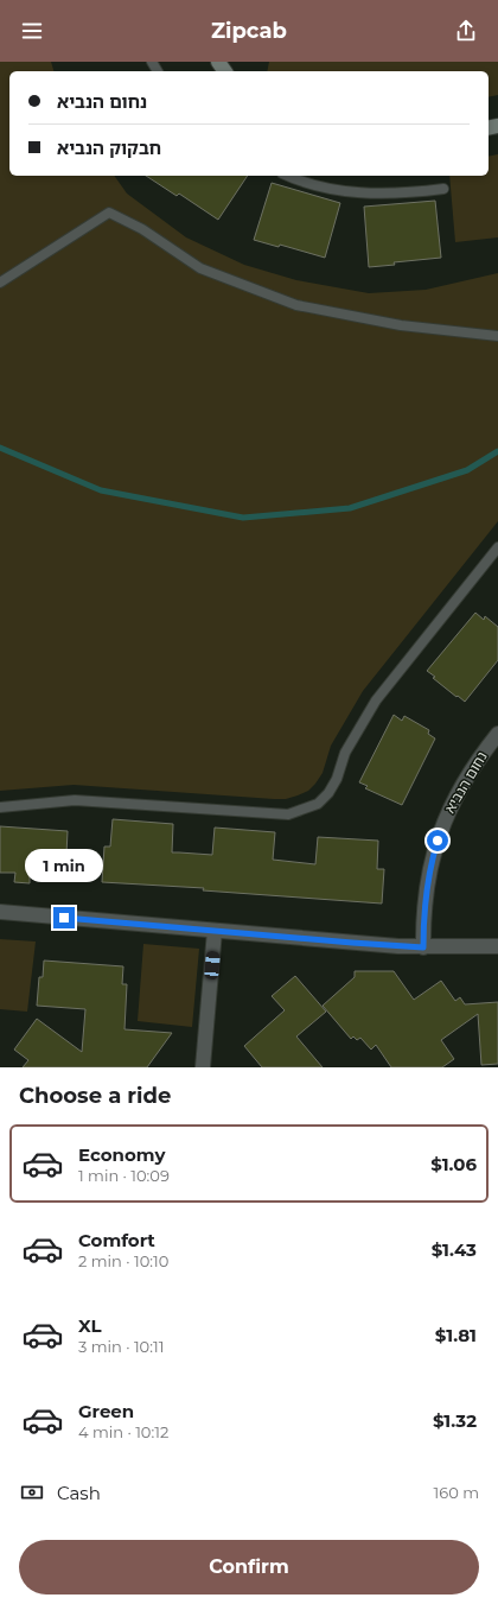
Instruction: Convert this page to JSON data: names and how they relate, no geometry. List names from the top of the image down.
{
  "streets": {
    "street": ["נחום הנביא"]
  },
  "page": {
    "header": "Zipcab",
    "banner": ["נחום הנביא", "חבקוק הנביא"],
    "bubble": "1 min",
    "heading": "Choose a ride",
    "list": [
      {
        "name": "Economy",
        "note": "1 min · 10:09",
        "value": "$1.06"
      },
      {
        "name": "Comfort",
        "note": "2 min · 10:10",
        "value": "$1.43"
      },
      {
        "name": "XL",
        "note": "3 min · 10:11",
        "value": "$1.81"
      },
      {
        "name": "Green",
        "note": "4 min · 10:12",
        "value": "$1.32"
      }
    ],
    "pay": ["Cash", "160 m"],
    "buttons": "Confirm"
  }
}
